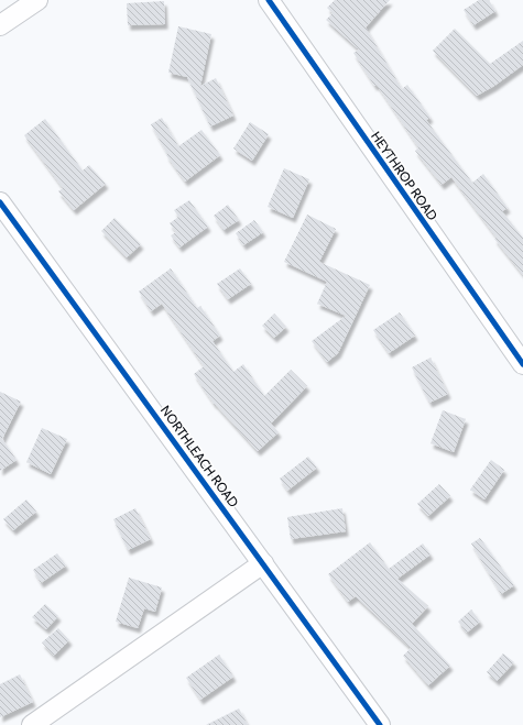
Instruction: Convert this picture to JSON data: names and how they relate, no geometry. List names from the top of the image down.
{
  "streets": {
    "street": ["HEYTHROP ROAD", "NORTHLEACH ROAD"]
  }
}
